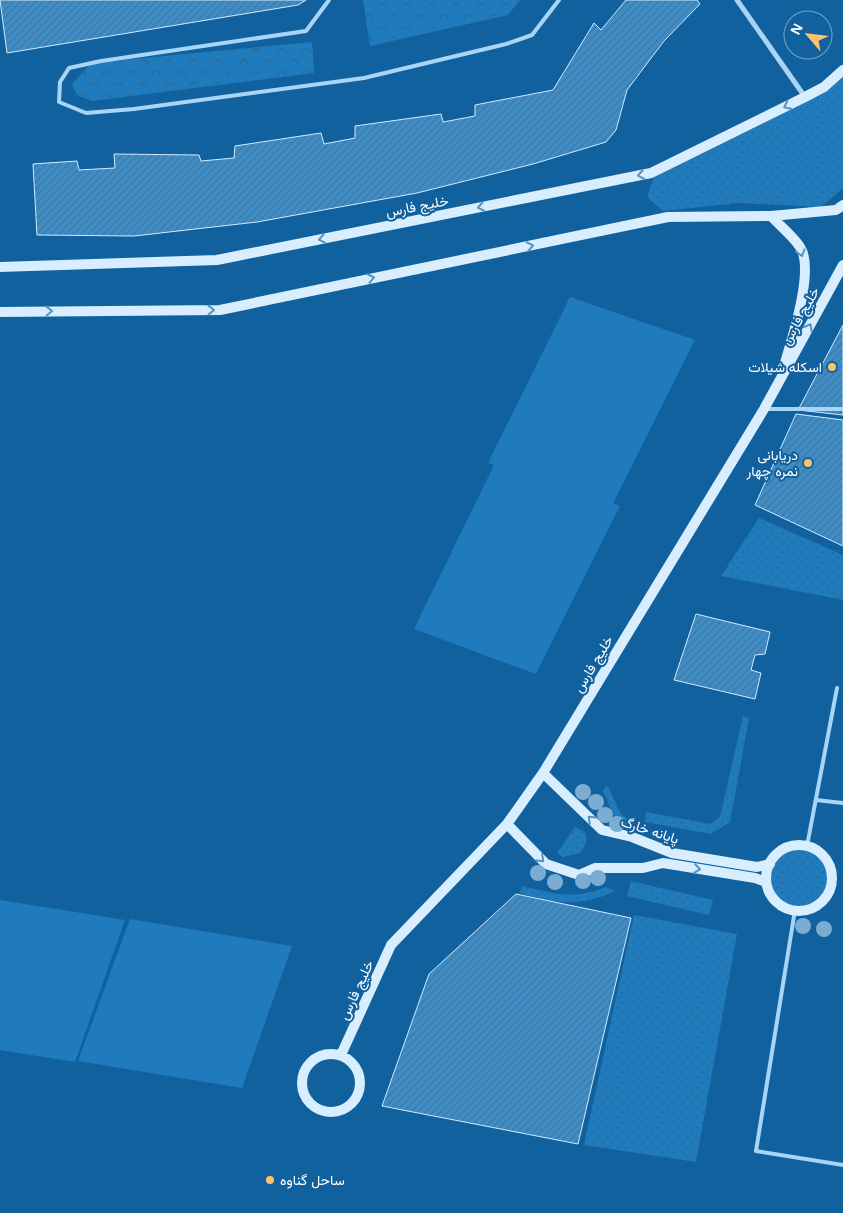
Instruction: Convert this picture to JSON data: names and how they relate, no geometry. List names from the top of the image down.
{
  "streets": {
    "main road": ["خلیج فارس", "پایانه خارگ"]
  },
  "crossings": [
    ["خلیج فارس", "پایانه خارگ"]
  ],
  "places": ["اسکله شیلات", "دریابانی نمره چهار", "ساحل گناوه"],
  "north": "top left"
}
